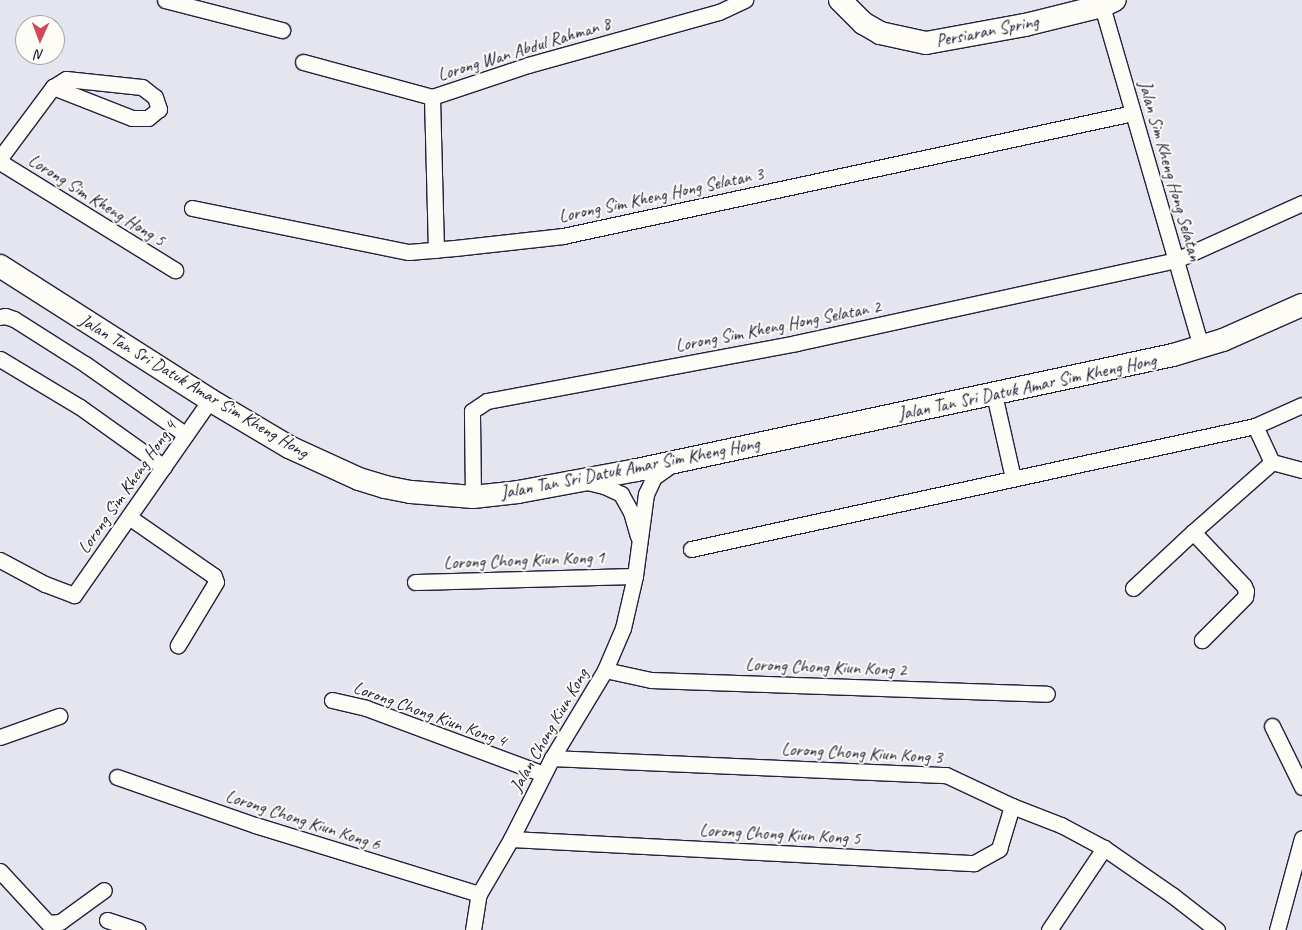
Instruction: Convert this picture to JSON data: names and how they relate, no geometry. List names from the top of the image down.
{
  "streets": {
    "street": [
      "Persiaran Spring",
      "Lorong Wan Abdul Rahman 8",
      "Jalan Sim Kheng Hong Selatan",
      "Lorong Sim Kheng Hong Selatan 3",
      "Lorong Sim Kheng Hong 5",
      "Lorong Sim Kheng Hong Selatan 2",
      "Jalan Tan Sri Datuk Amar Sim Kheng Hong",
      "Lorong Sim Kheng Hong 4",
      "Lorong Chong Kiun Kong 1",
      "Lorong Chong Kiun Kong 2",
      "Lorong Chong Kiun Kong 4",
      "Jalan Chong Kiun Kong",
      "Lorong Chong Kiun Kong 3",
      "Lorong Chong Kiun Kong 6",
      "Lorong Chong Kiun Kong 5"
    ]
  },
  "crossings": [
    ["Persiaran Spring", "Jalan Sim Kheng Hong Selatan"],
    ["Lorong Wan Abdul Rahman 8", "Lorong Sim Kheng Hong Selatan 3"],
    ["Jalan Sim Kheng Hong Selatan", "Lorong Sim Kheng Hong Selatan 3"],
    ["Jalan Sim Kheng Hong Selatan", "Lorong Sim Kheng Hong Selatan 2"],
    ["Jalan Sim Kheng Hong Selatan", "Jalan Tan Sri Datuk Amar Sim Kheng Hong"],
    ["Lorong Sim Kheng Hong Selatan 2", "Jalan Tan Sri Datuk Amar Sim Kheng Hong"],
    ["Jalan Tan Sri Datuk Amar Sim Kheng Hong", "Lorong Sim Kheng Hong 4"],
    ["Jalan Tan Sri Datuk Amar Sim Kheng Hong", "Jalan Chong Kiun Kong"],
    ["Lorong Chong Kiun Kong 1", "Jalan Chong Kiun Kong"],
    ["Lorong Chong Kiun Kong 2", "Jalan Chong Kiun Kong"],
    ["Lorong Chong Kiun Kong 4", "Jalan Chong Kiun Kong"],
    ["Jalan Chong Kiun Kong", "Lorong Chong Kiun Kong 3"],
    ["Jalan Chong Kiun Kong", "Lorong Chong Kiun Kong 6"],
    ["Jalan Chong Kiun Kong", "Lorong Chong Kiun Kong 5"],
    ["Lorong Chong Kiun Kong 3", "Lorong Chong Kiun Kong 5"]
  ],
  "north": "bottom"
}
